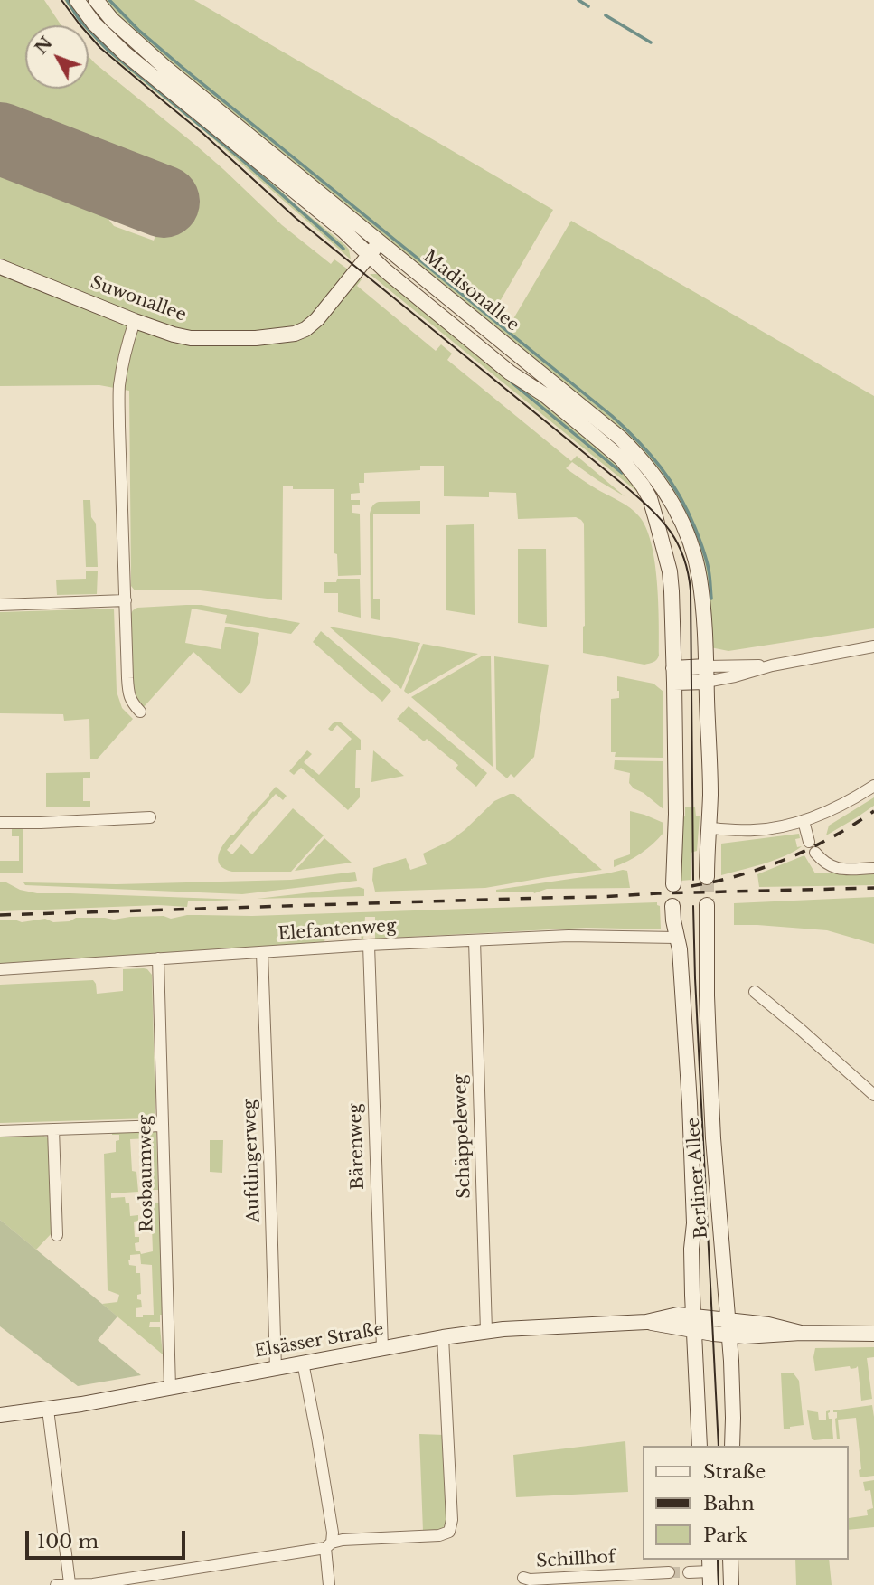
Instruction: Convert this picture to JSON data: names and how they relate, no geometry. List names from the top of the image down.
{
  "streets": {
    "main road": [
      "Madisonallee",
      "Suwonallee",
      "Berliner Allee",
      "Elsässer Straße"
    ],
    "street": [
      "Elefantenweg",
      "Schäppeleweg",
      "Bärenweg",
      "Aufdingerweg",
      "Rosbaumweg",
      "Schillhof"
    ]
  },
  "crossings": [
    ["Madisonallee", "Suwonallee"],
    ["Elefantenweg", "Schäppeleweg"],
    ["Elefantenweg", "Bärenweg"],
    ["Elefantenweg", "Aufdingerweg"],
    ["Elefantenweg", "Rosbaumweg"],
    ["Elefantenweg", "Berliner Allee"],
    ["Schäppeleweg", "Elsässer Straße"],
    ["Bärenweg", "Elsässer Straße"],
    ["Aufdingerweg", "Elsässer Straße"],
    ["Rosbaumweg", "Elsässer Straße"],
    ["Berliner Allee", "Elsässer Straße"]
  ],
  "legend": ["Straße", "Bahn", "Park"],
  "scale_bar": "100 m",
  "north": "top left"
}
